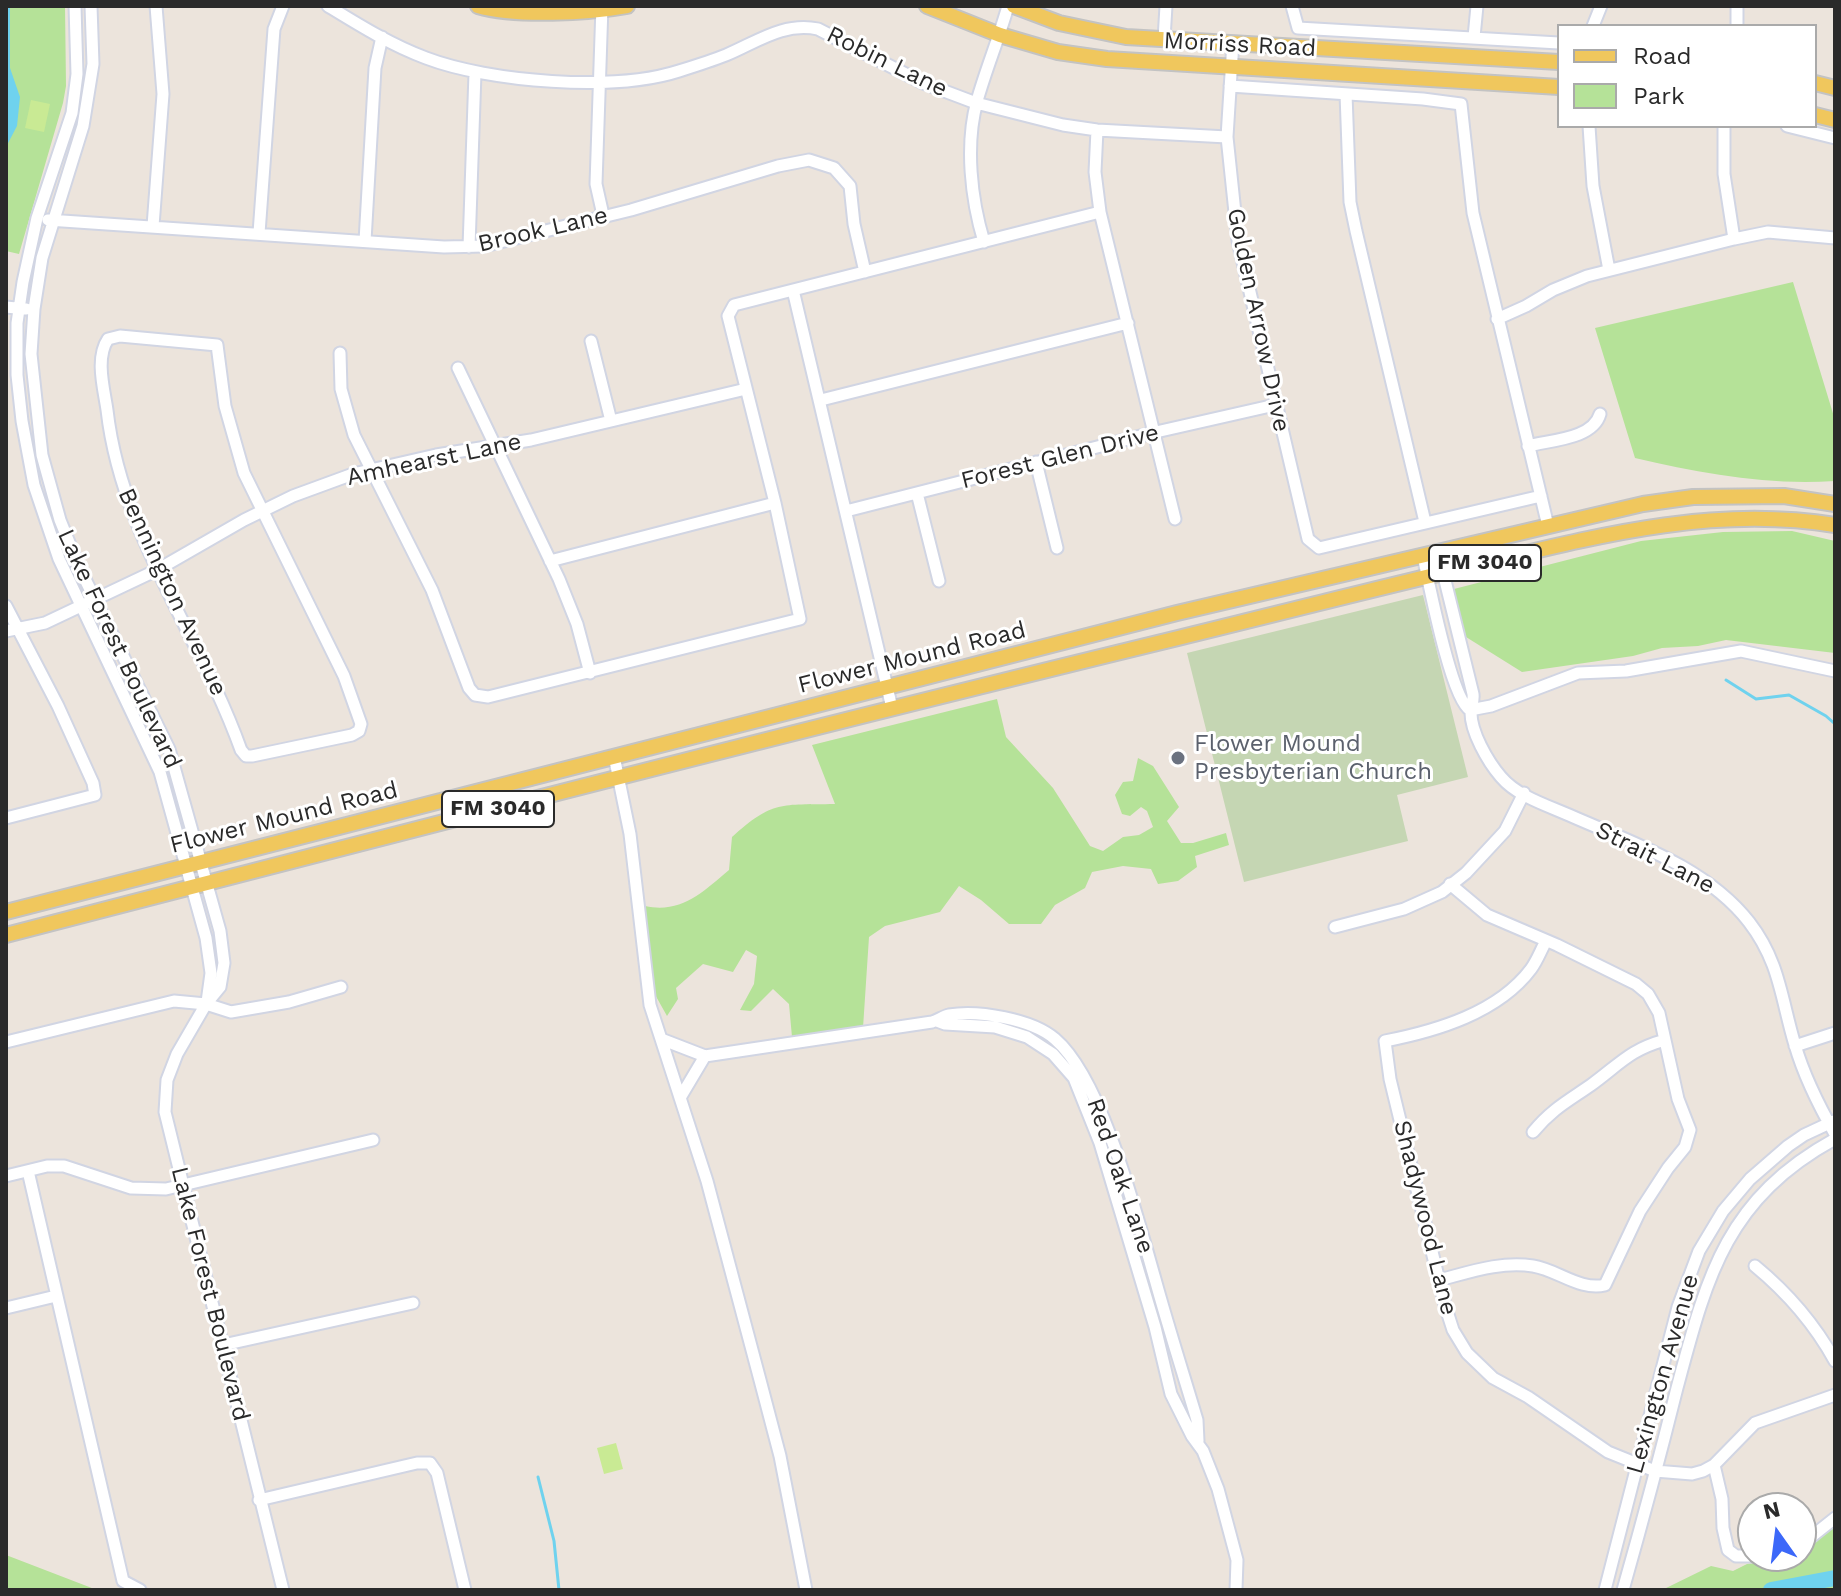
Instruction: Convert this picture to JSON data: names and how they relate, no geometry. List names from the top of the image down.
{
  "streets": {
    "main road": ["Morriss Road", "FM 3040", "Flower Mound Road"],
    "street": [
      "Robin Lane",
      "Brook Lane",
      "Golden Arrow Drive",
      "Forest Glen Drive",
      "Amhearst Lane",
      "Bennington Avenue",
      "Lake Forest Boulevard",
      "Strait Lane",
      "Red Oak Lane",
      "Shadywood Lane",
      "Lexington Avenue"
    ]
  },
  "crossings": [
    ["Morriss Road", "Golden Arrow Drive"],
    ["Robin Lane", "Golden Arrow Drive"],
    ["Brook Lane", "Lake Forest Boulevard"],
    ["Golden Arrow Drive", "Forest Glen Drive"],
    ["Amhearst Lane", "Bennington Avenue"],
    ["Amhearst Lane", "Lake Forest Boulevard"],
    ["Lake Forest Boulevard", "Flower Mound Road"],
    ["Flower Mound Road", "Strait Lane"],
    ["Strait Lane", "Lexington Avenue"],
    ["Shadywood Lane", "Lexington Avenue"]
  ],
  "places": ["Flower Mound Presbyterian Church"],
  "legend": ["Road", "Park"],
  "north": "top"
}
